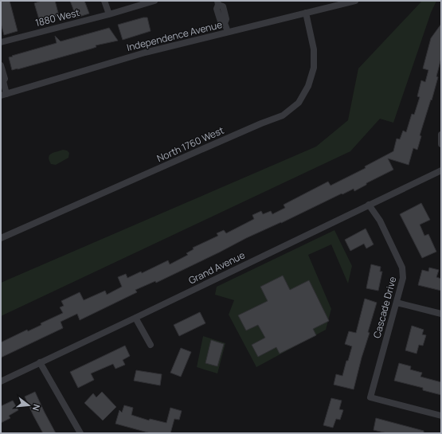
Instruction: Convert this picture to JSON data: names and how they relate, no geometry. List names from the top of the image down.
{
  "streets": {
    "street": [
      "1880 West",
      "Independence Avenue",
      "North 1760 West",
      "Grand Avenue",
      "Cascade Drive"
    ]
  },
  "crossings": [
    ["Independence Avenue", "North 1760 West"],
    ["Grand Avenue", "Cascade Drive"]
  ],
  "north": "right"
}
